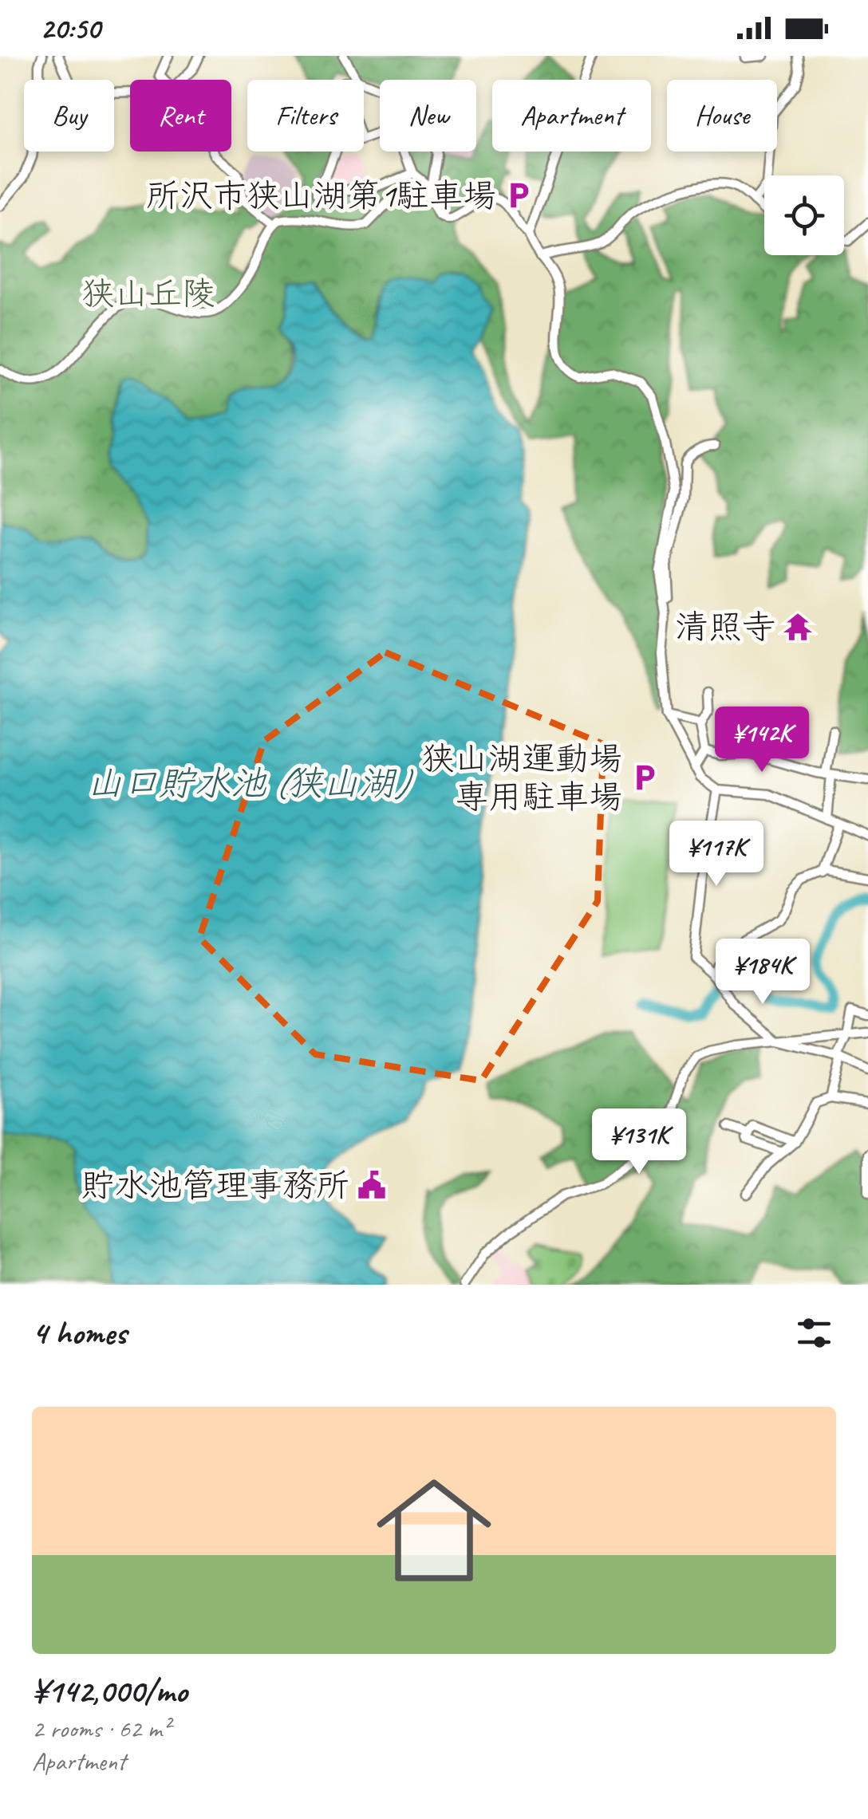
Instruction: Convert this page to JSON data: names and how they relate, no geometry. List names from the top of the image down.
{
  "water": ["山口貯水池 (狭山湖)"],
  "parks": ["狭山丘陵"],
  "places": {
    "parking": ["所沢市狭山湖第1駐車場", "狭山湖運動場 専用駐車場"],
    "temple": ["清照寺"],
    "public building": ["貯水池管理事務所"]
  },
  "page": {
    "status": "20:50",
    "chip": [
      "Buy",
      "Rent",
      "Filters",
      "New",
      "Apartment",
      "House"
    ],
    "price": [
      "¥142K",
      "¥117K",
      "¥184K",
      "¥131K"
    ],
    "heading": "4 homes",
    "list": [
      {
        "name": "¥142,000/mo",
        "note": "2 rooms · 62 m² · Apartment"
      }
    ]
  }
}
